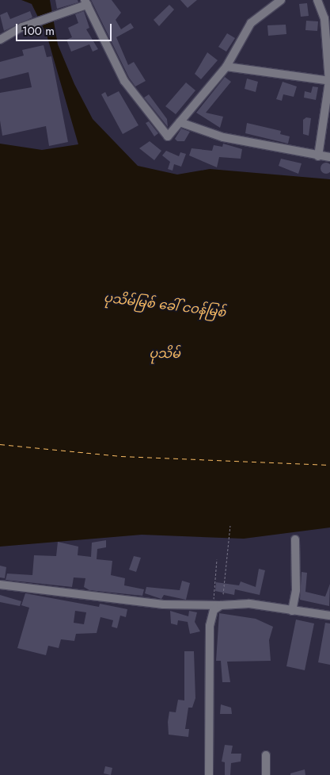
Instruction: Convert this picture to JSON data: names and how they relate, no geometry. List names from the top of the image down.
{
  "water": ["ပုသိမ်မြစ် ခေါ် ငဝန်မြစ်", "ပုသိမ်"],
  "scale_bar": "100 m"
}
